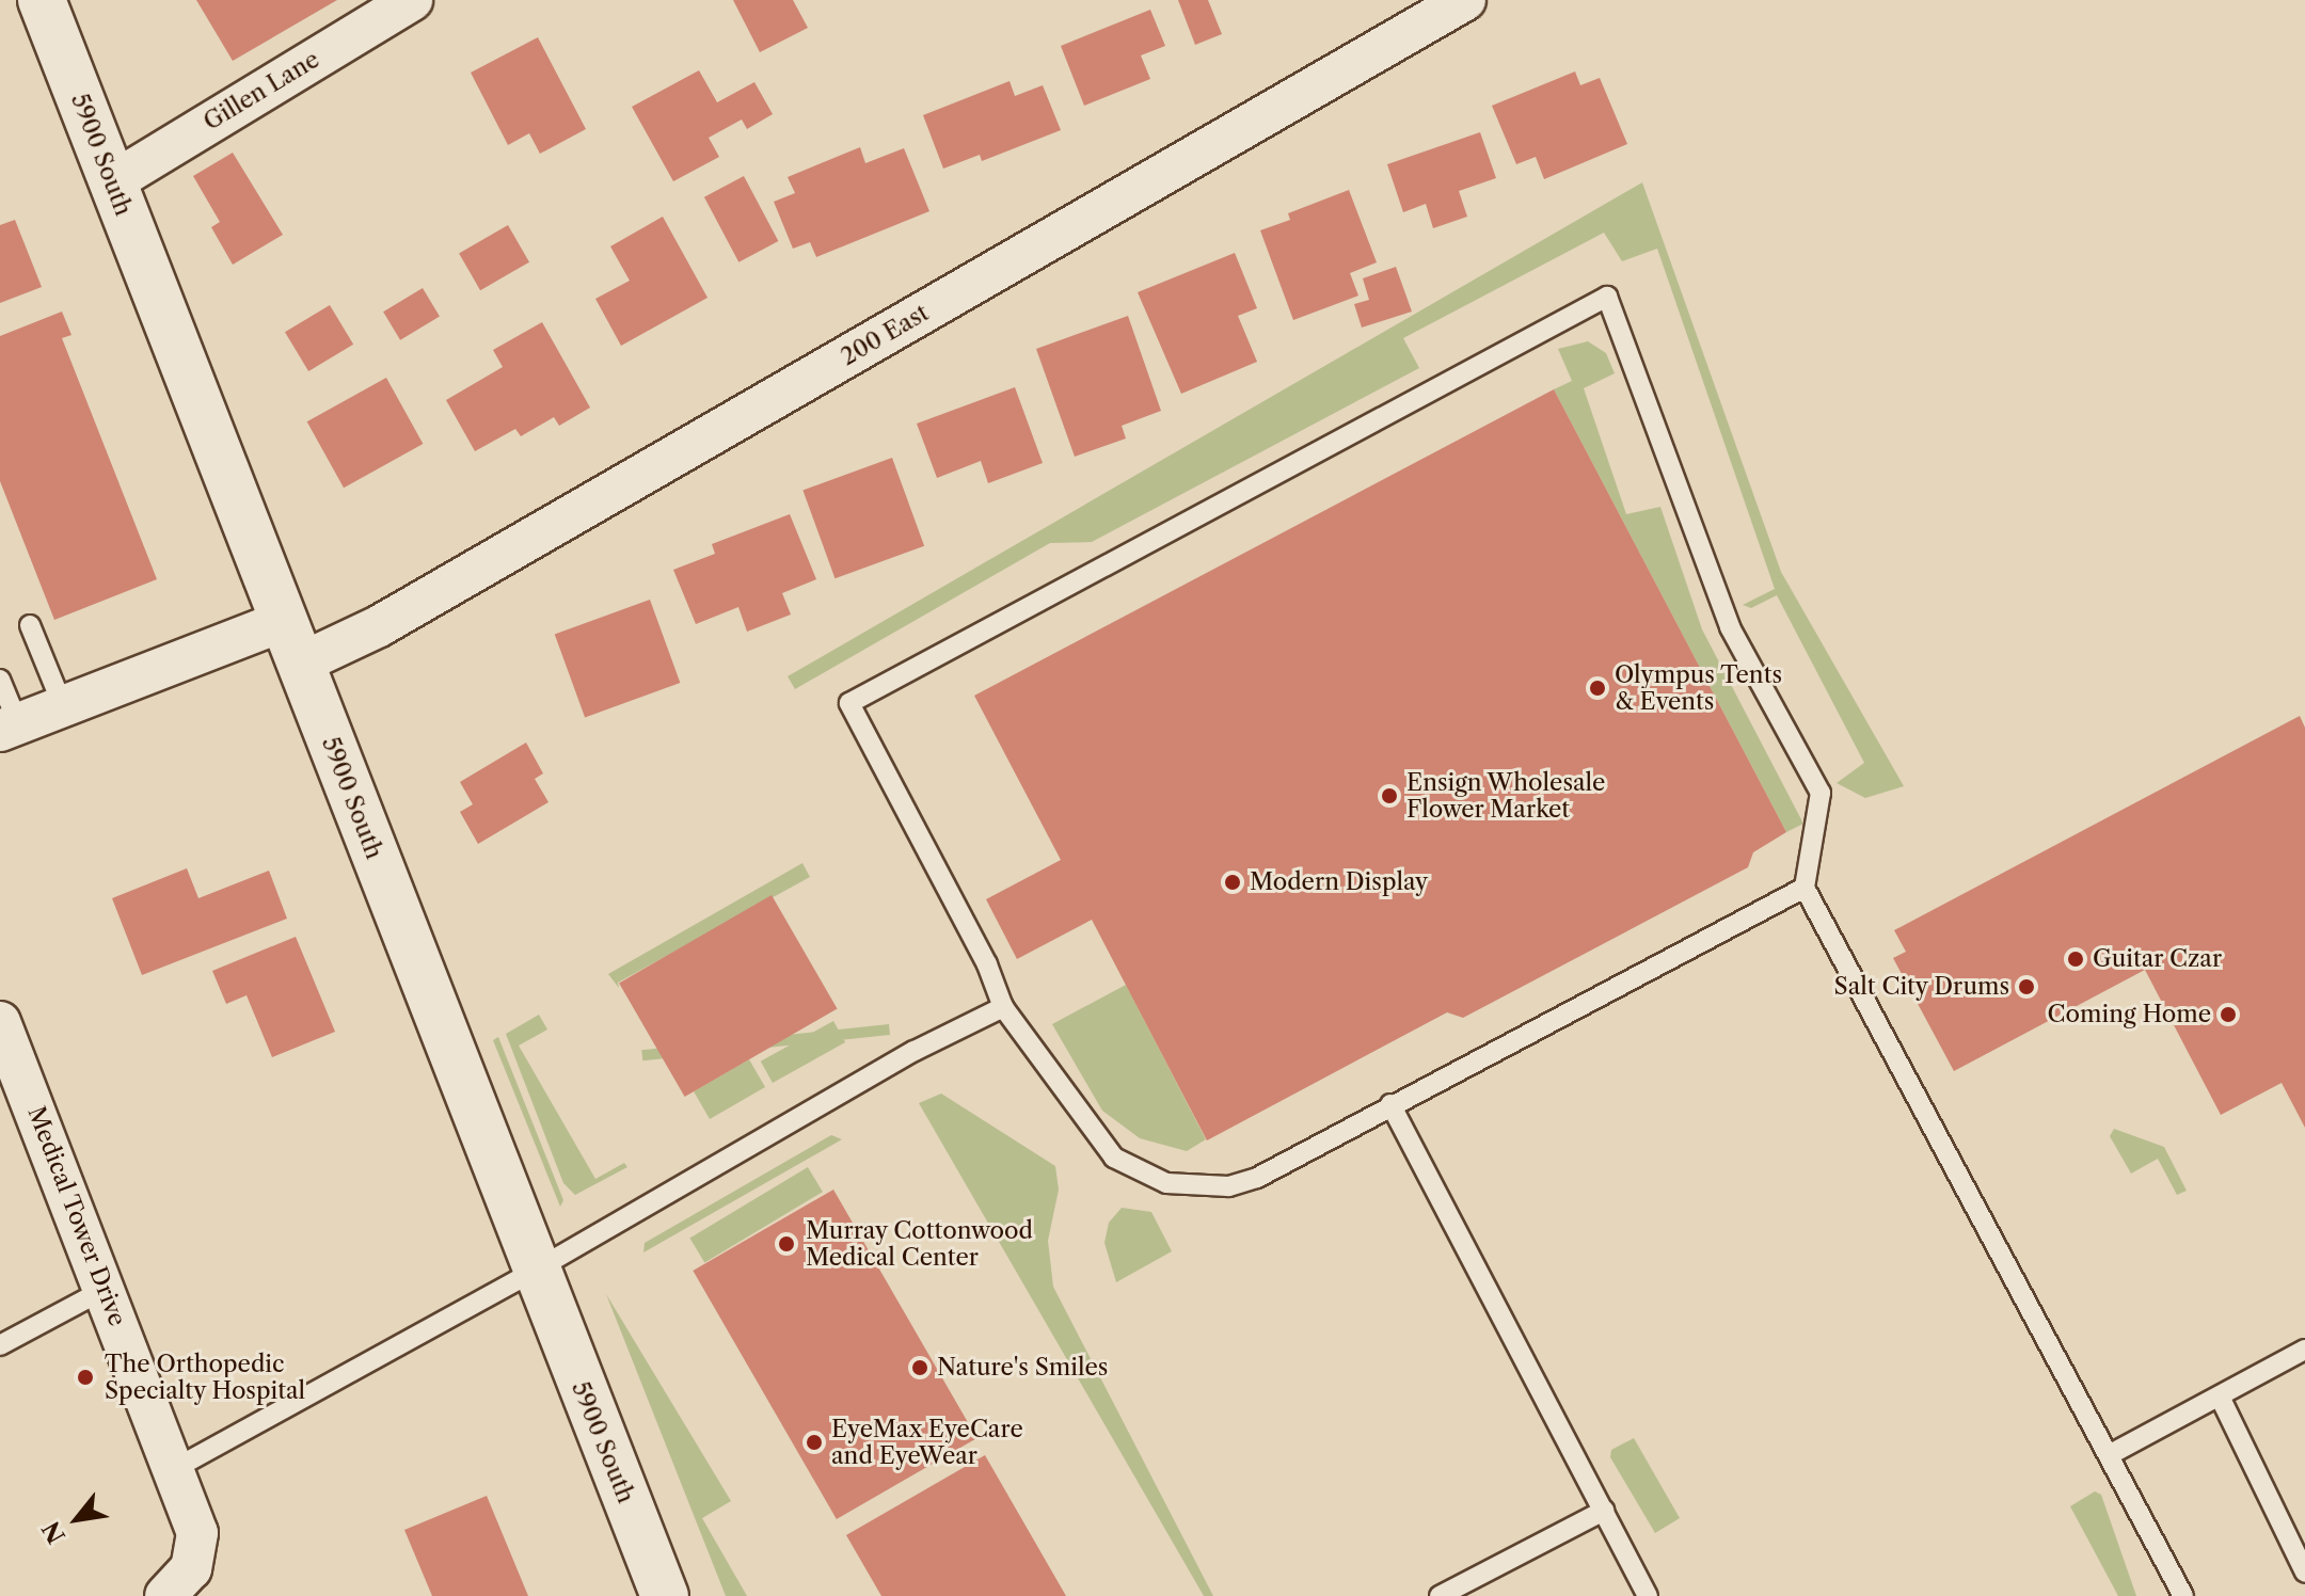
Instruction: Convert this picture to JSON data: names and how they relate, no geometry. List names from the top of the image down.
{
  "streets": {
    "main road": ["5900 South"],
    "street": ["Gillen Lane", "200 East", "Medical Tower Drive"]
  },
  "crossings": [
    ["Gillen Lane", "5900 South"],
    ["5900 South", "200 East"]
  ],
  "places": [
    "Olympus Tents & Events",
    "Ensign Wholesale Flower Market",
    "Modern Display",
    "Guitar Czar",
    "Salt City Drums",
    "Coming Home",
    "Murray Cottonwood Medical Center",
    "Nature's Smiles",
    "The Orthopedic Specialty Hospital",
    "EyeMax EyeCare and EyeWear"
  ],
  "north": "bottom left"
}
